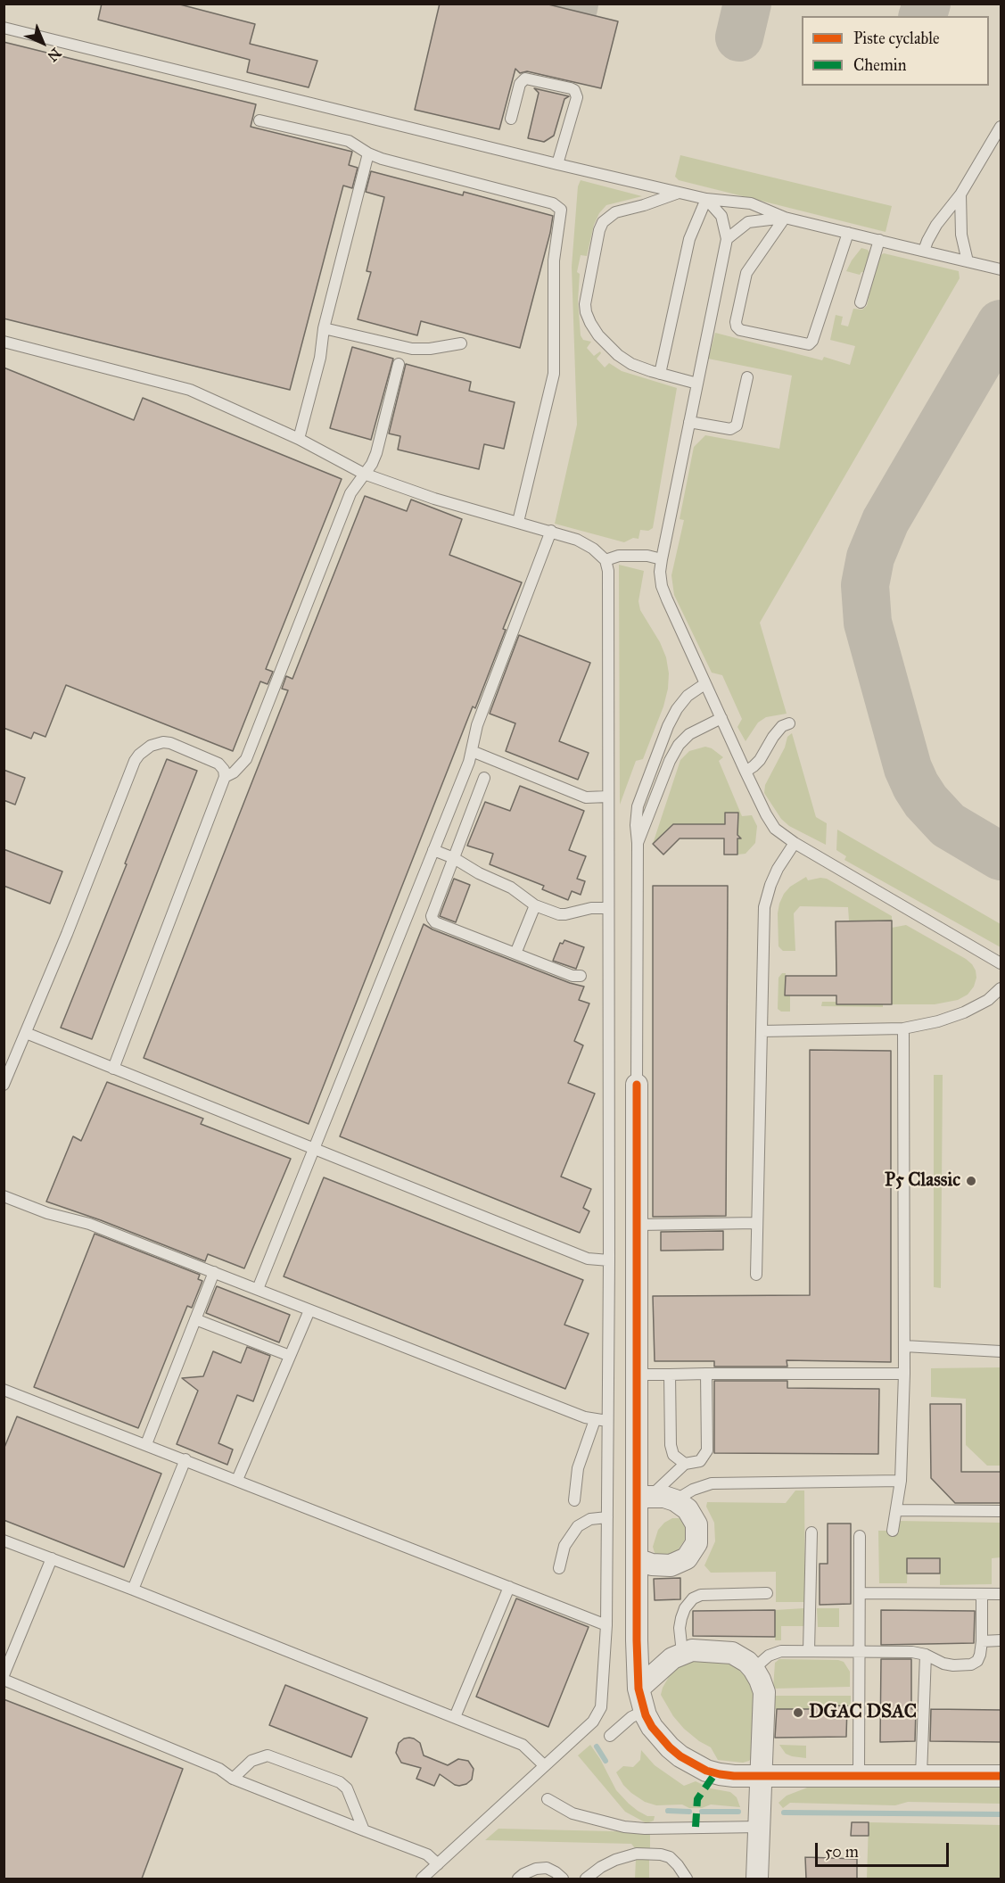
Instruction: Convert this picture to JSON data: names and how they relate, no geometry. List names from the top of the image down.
{
  "places": ["P5 Classic", "DGAC DSAC"],
  "legend": ["Piste cyclable", "Chemin"],
  "scale_bar": "50 m",
  "north": "bottom right"
}
